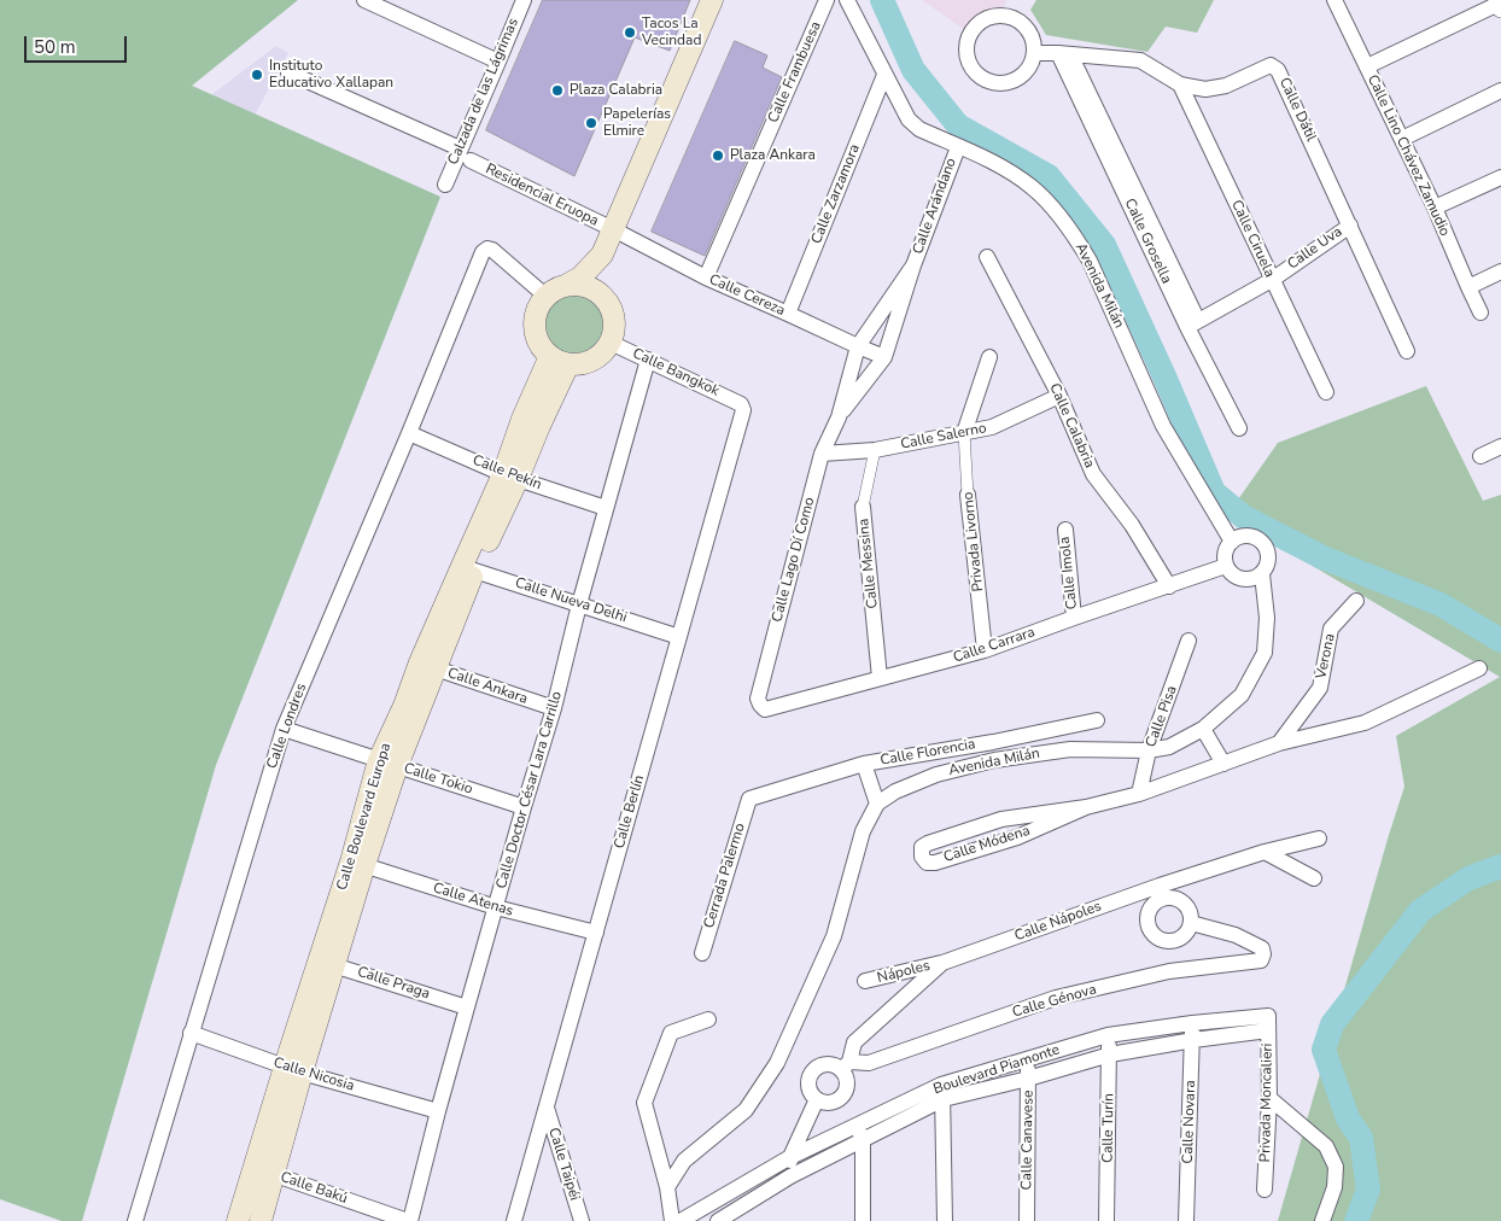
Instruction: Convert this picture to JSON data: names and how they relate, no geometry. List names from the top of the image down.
{
  "streets": {
    "main road": ["Calle Boulevard Europa"],
    "street": [
      "Calle Frambuesa",
      "Calzada de las Lágrimas",
      "Calle Dátil",
      "Calle Lino Chávez Zamudio",
      "Calle Zarzamora",
      "Residencial Eruopa",
      "Calle Arándano",
      "Calle Ciruela",
      "Calle Grosella",
      "Calle Uva",
      "Avenida Milán",
      "Calle Cereza",
      "Calle Bangkok",
      "Calle Calabria",
      "Calle Salerno",
      "Calle Pekín",
      "Privada Livorno",
      "Calle Lago Dí Como",
      "Calle Messina",
      "Calle Imola",
      "Calle Nueva Delhi",
      "Calle Carrara",
      "Verona",
      "Calle Ankara",
      "Calle Pisa",
      "Calle Londres",
      "Calle Florencia",
      "Calle Tokio",
      "Calle Doctor César Lara Carrillo",
      "Calle Berlín",
      "Calle Módena",
      "Cerrada Palermo",
      "Calle Atenas",
      "Calle Nápoles",
      "Nápoles",
      "Calle Praga",
      "Calle Génova",
      "Boulevard Piamonte",
      "Calle Nicosia",
      "Privada Moncalieri",
      "Calle Novara",
      "Calle Turín",
      "Calle Canavese",
      "Calle Taipéi",
      "Calle Bakú"
    ]
  },
  "crossings": [
    ["Calle Frambuesa", "Calle Cereza"],
    ["Calle Dátil", "Calle Ciruela"],
    ["Calle Dátil", "Calle Grosella"],
    ["Calle Dátil", "Calle Uva"],
    ["Calle Zarzamora", "Avenida Milán"],
    ["Calle Zarzamora", "Calle Cereza"],
    ["Residencial Eruopa", "Calle Cereza"],
    ["Calle Arándano", "Avenida Milán"],
    ["Calle Arándano", "Calle Cereza"],
    ["Calle Arándano", "Calle Lago Dí Como"],
    ["Calle Ciruela", "Calle Uva"],
    ["Calle Grosella", "Calle Uva"],
    ["Avenida Milán", "Calle Carrara"],
    ["Avenida Milán", "Calle Pisa"],
    ["Avenida Milán", "Calle Florencia"],
    ["Calle Cereza", "Calle Lago Dí Como"],
    ["Calle Bangkok", "Calle Londres"],
    ["Calle Bangkok", "Calle Doctor César Lara Carrillo"],
    ["Calle Bangkok", "Calle Berlín"],
    ["Calle Bangkok", "Calle Boulevard Europa"],
    ["Calle Calabria", "Calle Salerno"],
    ["Calle Calabria", "Calle Carrara"],
    ["Calle Salerno", "Privada Livorno"],
    ["Calle Salerno", "Calle Lago Dí Como"],
    ["Calle Salerno", "Calle Messina"],
    ["Calle Pekín", "Calle Londres"],
    ["Calle Pekín", "Calle Doctor César Lara Carrillo"],
    ["Calle Pekín", "Calle Boulevard Europa"],
    ["Privada Livorno", "Calle Carrara"],
    ["Calle Lago Dí Como", "Calle Carrara"],
    ["Calle Messina", "Calle Carrara"],
    ["Calle Imola", "Calle Carrara"],
    ["Calle Nueva Delhi", "Calle Doctor César Lara Carrillo"],
    ["Calle Nueva Delhi", "Calle Berlín"],
    ["Calle Nueva Delhi", "Calle Boulevard Europa"],
    ["Verona", "Calle Módena"],
    ["Calle Ankara", "Calle Doctor César Lara Carrillo"],
    ["Calle Ankara", "Calle Boulevard Europa"],
    ["Calle Pisa", "Calle Módena"],
    ["Calle Londres", "Calle Tokio"],
    ["Calle Londres", "Calle Boulevard Europa"],
    ["Calle Londres", "Calle Nicosia"],
    ["Calle Florencia", "Cerrada Palermo"],
    ["Calle Tokio", "Calle Doctor César Lara Carrillo"],
    ["Calle Tokio", "Calle Boulevard Europa"],
    ["Calle Doctor César Lara Carrillo", "Calle Atenas"],
    ["Calle Doctor César Lara Carrillo", "Calle Praga"],
    ["Calle Doctor César Lara Carrillo", "Calle Nicosia"],
    ["Calle Doctor César Lara Carrillo", "Calle Bakú"],
    ["Calle Berlín", "Calle Atenas"],
    ["Calle Berlín", "Calle Taipéi"],
    ["Calle Boulevard Europa", "Calle Atenas"],
    ["Calle Boulevard Europa", "Calle Praga"],
    ["Calle Boulevard Europa", "Calle Nicosia"],
    ["Calle Boulevard Europa", "Calle Bakú"],
    ["Calle Nápoles", "Nápoles"],
    ["Calle Nápoles", "Calle Génova"],
    ["Boulevard Piamonte", "Privada Moncalieri"],
    ["Boulevard Piamonte", "Calle Novara"],
    ["Boulevard Piamonte", "Calle Turín"],
    ["Boulevard Piamonte", "Calle Canavese"]
  ],
  "places": [
    "Tacos La Vecindad",
    "Instituto Educativo Xallapan",
    "Plaza Calabria",
    "Papelerías Elmire",
    "Plaza Ankara"
  ],
  "scale_bar": "50 m"
}
